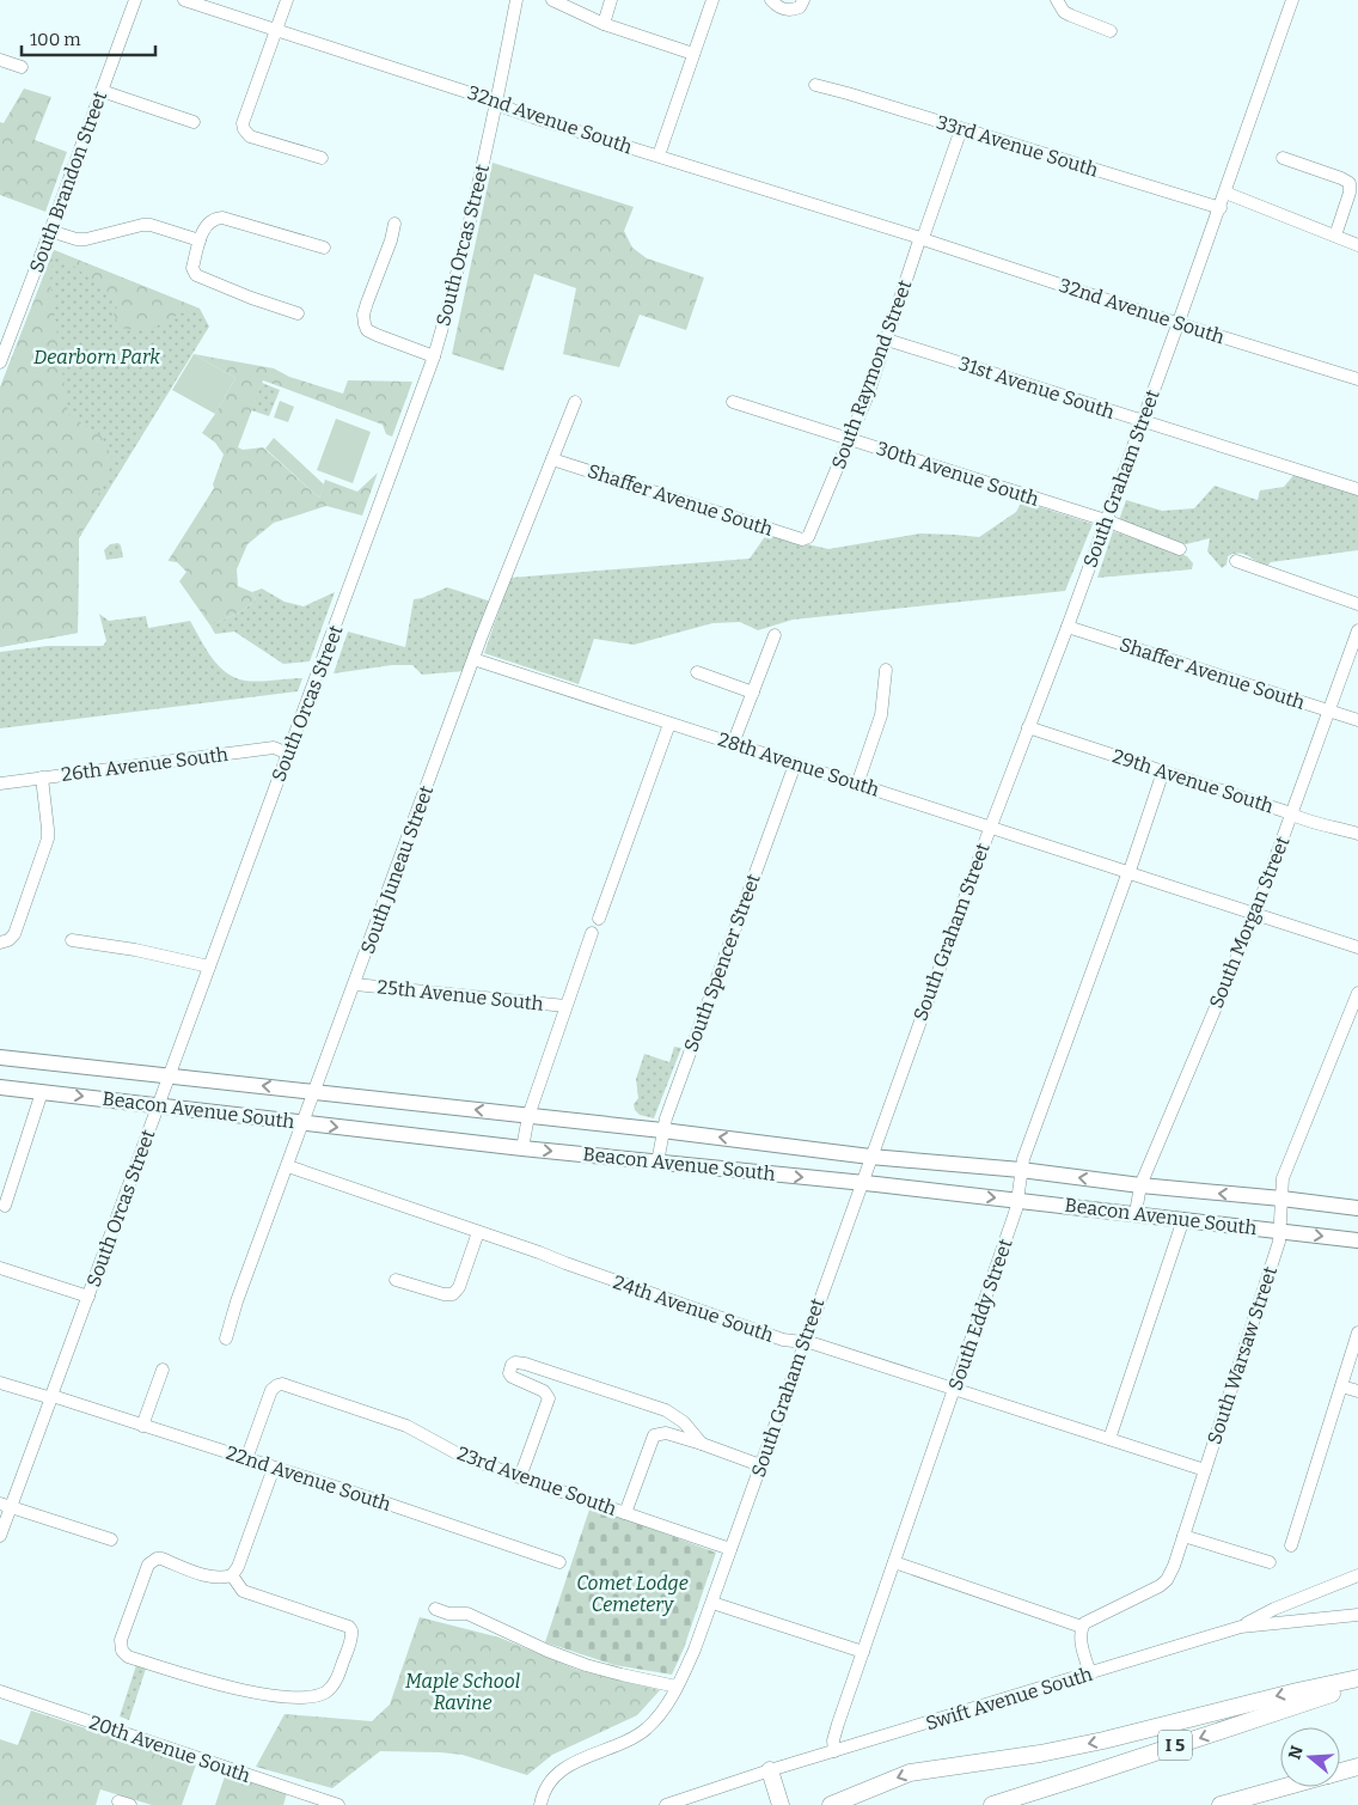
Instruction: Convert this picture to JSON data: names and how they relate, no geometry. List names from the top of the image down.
{
  "streets": {
    "highway": ["I 5"],
    "main road": ["Beacon Avenue South"],
    "street": [
      "32nd Avenue South",
      "33rd Avenue South",
      "South Brandon Street",
      "South Orcas Street",
      "South Raymond Street",
      "31st Avenue South",
      "30th Avenue South",
      "South Graham Street",
      "Shaffer Avenue South",
      "26th Avenue South",
      "28th Avenue South",
      "29th Avenue South",
      "South Juneau Street",
      "South Morgan Street",
      "South Spencer Street",
      "25th Avenue South",
      "24th Avenue South",
      "South Eddy Street",
      "South Warsaw Street",
      "22nd Avenue South",
      "23rd Avenue South",
      "Swift Avenue South",
      "20th Avenue South"
    ]
  },
  "crossings": [
    ["32nd Avenue South", "South Orcas Street"],
    ["32nd Avenue South", "South Raymond Street"],
    ["32nd Avenue South", "South Graham Street"],
    ["33rd Avenue South", "South Raymond Street"],
    ["33rd Avenue South", "South Graham Street"],
    ["South Orcas Street", "26th Avenue South"],
    ["South Orcas Street", "Beacon Avenue South"],
    ["South Orcas Street", "22nd Avenue South"],
    ["South Raymond Street", "31st Avenue South"],
    ["South Raymond Street", "30th Avenue South"],
    ["South Raymond Street", "Shaffer Avenue South"],
    ["31st Avenue South", "South Graham Street"],
    ["30th Avenue South", "South Graham Street"],
    ["South Graham Street", "Shaffer Avenue South"],
    ["South Graham Street", "28th Avenue South"],
    ["South Graham Street", "29th Avenue South"],
    ["South Graham Street", "Beacon Avenue South"],
    ["South Graham Street", "24th Avenue South"],
    ["South Graham Street", "23rd Avenue South"],
    ["Shaffer Avenue South", "South Juneau Street"],
    ["Shaffer Avenue South", "South Morgan Street"],
    ["28th Avenue South", "South Juneau Street"],
    ["28th Avenue South", "South Morgan Street"],
    ["28th Avenue South", "South Spencer Street"],
    ["28th Avenue South", "South Eddy Street"],
    ["29th Avenue South", "South Morgan Street"],
    ["29th Avenue South", "South Eddy Street"],
    ["South Juneau Street", "25th Avenue South"],
    ["South Juneau Street", "Beacon Avenue South"],
    ["South Juneau Street", "24th Avenue South"],
    ["South Morgan Street", "Beacon Avenue South"],
    ["South Spencer Street", "Beacon Avenue South"],
    ["Beacon Avenue South", "South Eddy Street"],
    ["Beacon Avenue South", "South Warsaw Street"],
    ["24th Avenue South", "South Eddy Street"],
    ["24th Avenue South", "South Warsaw Street"],
    ["South Eddy Street", "Swift Avenue South"],
    ["22nd Avenue South", "23rd Avenue South"]
  ],
  "parks": ["Dearborn Park", "Comet Lodge Cemetery", "Maple School Ravine"],
  "scale_bar": "100 m",
  "north": "left"
}
